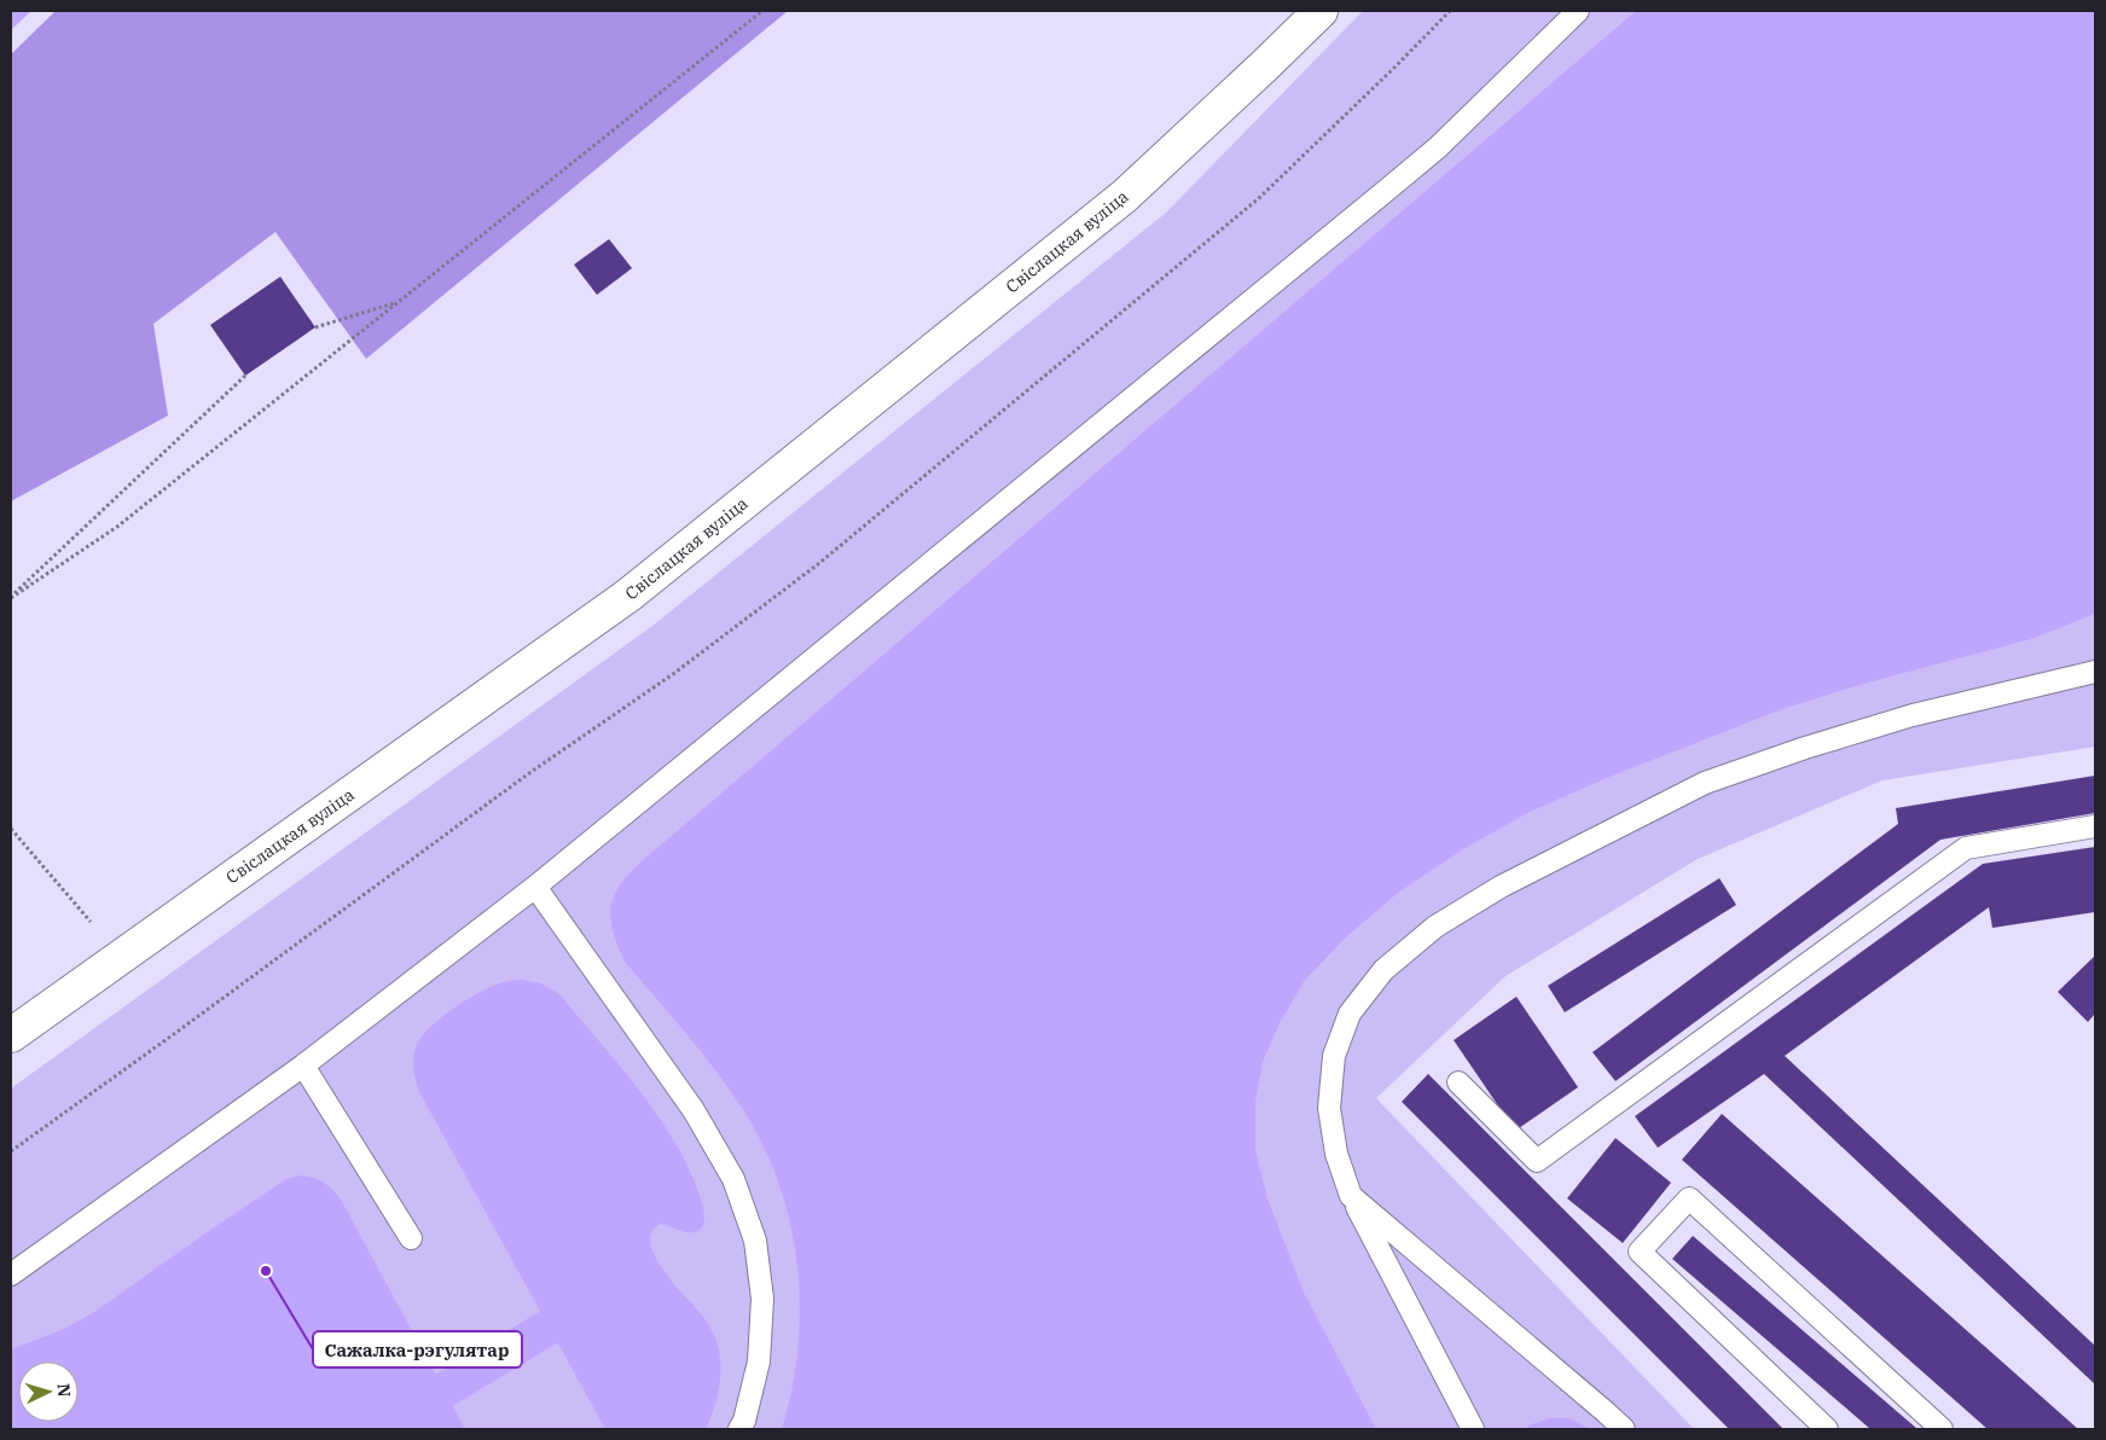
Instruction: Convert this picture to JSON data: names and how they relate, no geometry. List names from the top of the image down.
{
  "streets": {
    "main road": ["Свіслацкая вуліца"]
  },
  "places": ["Сажалка-рэгулятар"],
  "north": "right"
}
